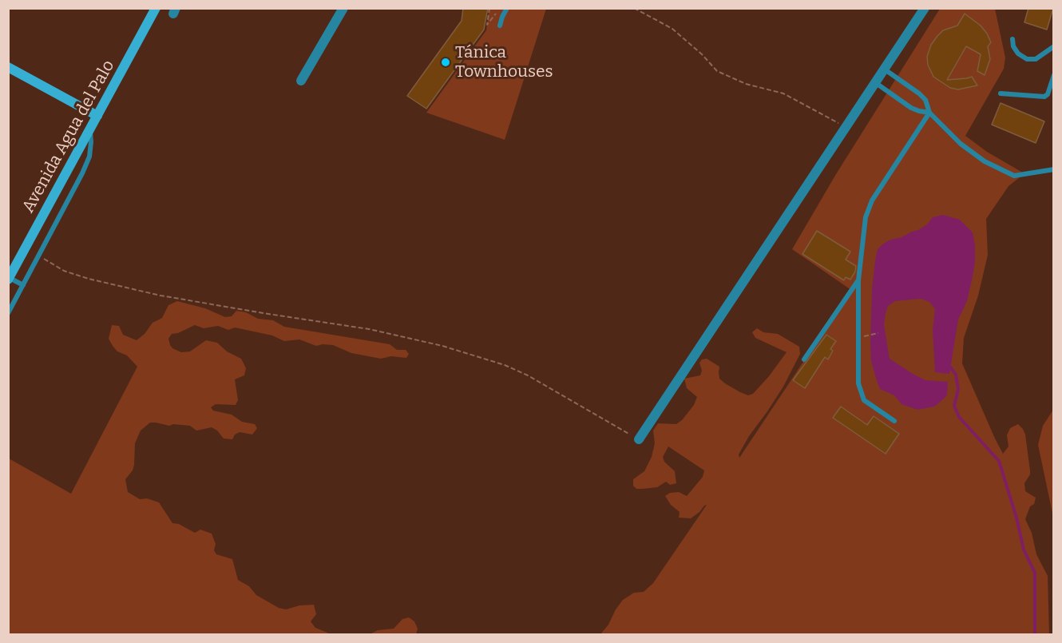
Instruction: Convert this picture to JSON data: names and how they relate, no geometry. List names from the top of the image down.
{
  "streets": {
    "street": ["Avenida Agua del Palo"]
  },
  "places": ["Tánica Townhouses"]
}
